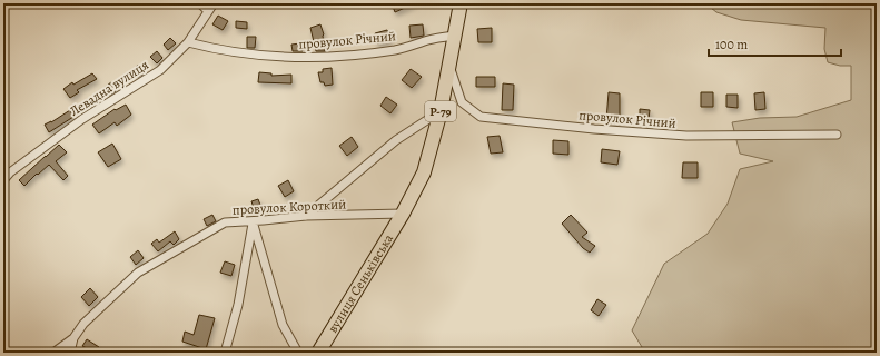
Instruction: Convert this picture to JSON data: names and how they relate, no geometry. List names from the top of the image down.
{
  "streets": {
    "main road": ["Р-79", "вулиця Сенькiвська"],
    "street": [
      "провулок Річний",
      "Левадна вулиця",
      "провулок Рiчний",
      "провулок Короткий"
    ]
  },
  "crossings": [
    ["провулок Річний", "Левадна вулиця"],
    ["провулок Річний", "Р-79"],
    ["Р-79", "провулок Рiчний"],
    ["Р-79", "провулок Короткий"],
    ["Р-79", "вулиця Сенькiвська"],
    ["провулок Короткий", "вулиця Сенькiвська"]
  ],
  "scale_bar": "100 m"
}
